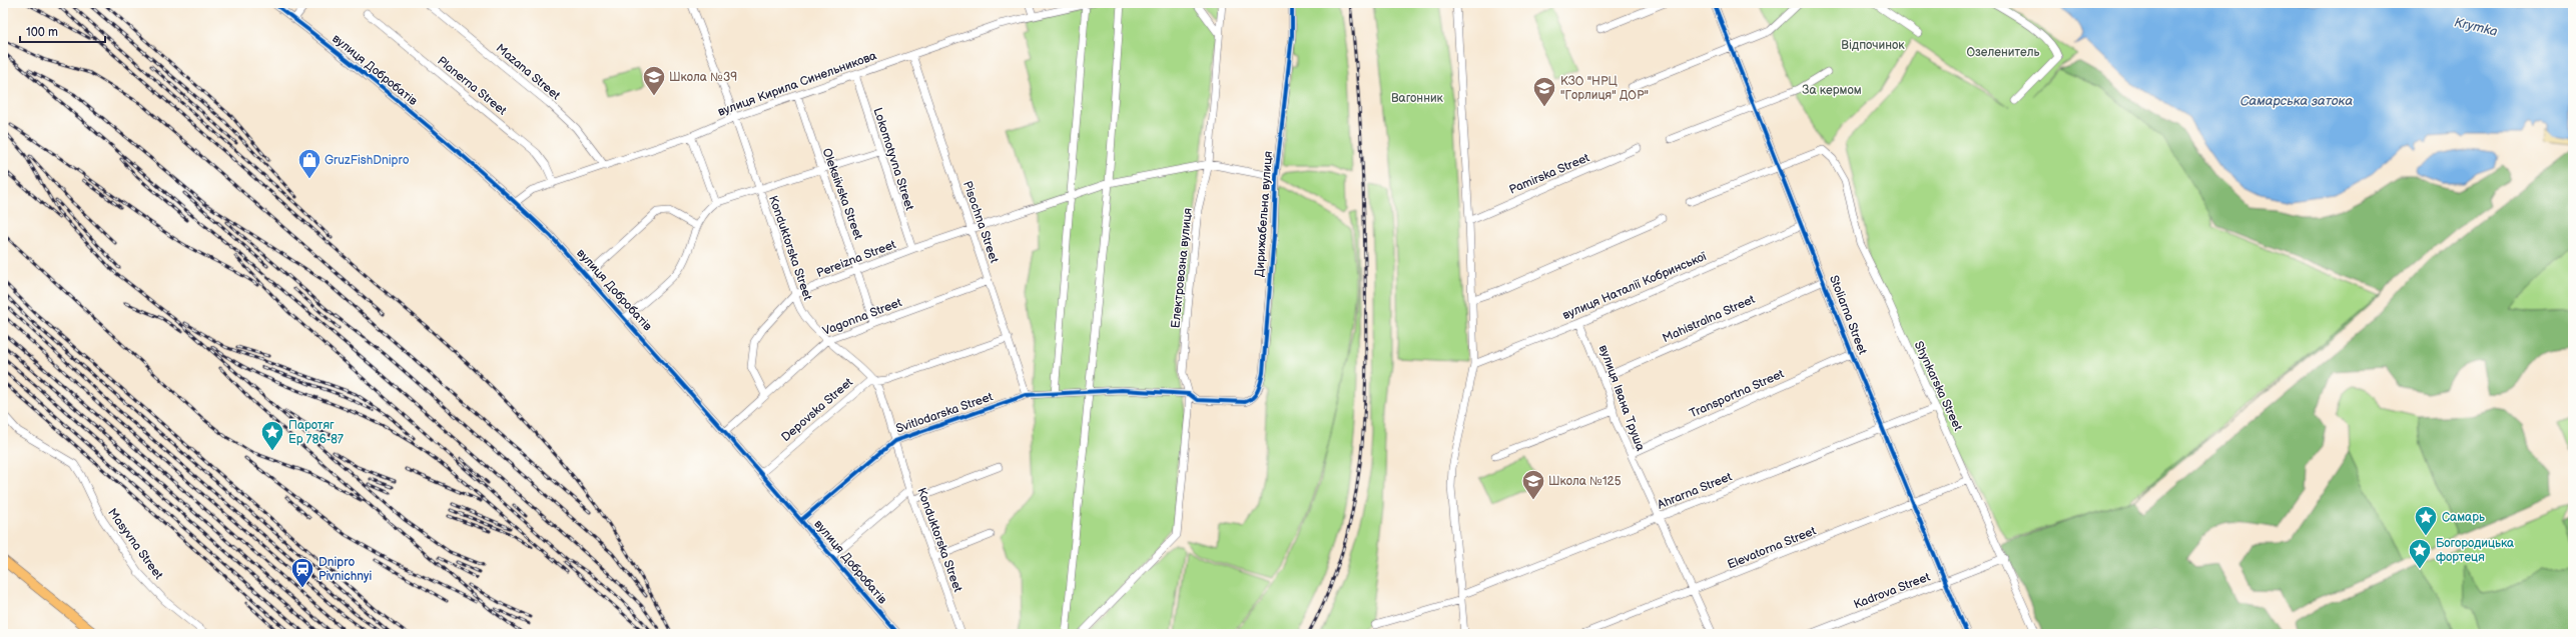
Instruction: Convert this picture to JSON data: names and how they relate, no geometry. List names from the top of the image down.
{
  "streets": {
    "street": [
      "вулиця Добробатів",
      "Mazana Street",
      "вулиця Кирила Синельникова",
      "Planerna Street",
      "Lokomotyvna Street",
      "Pamirska Street",
      "Oleksiivska Street",
      "Дирижабельна вулиця",
      "Pisochna Street",
      "Konduktorska Street",
      "Pereizna Street",
      "Електровозна вулиця",
      "вулиця Наталії Кобринської",
      "Stoliarna Street",
      "Vagonna Street",
      "Mahistralna Street",
      "Shynkarska Street",
      "Transportna Street",
      "вулиця Івана Труша",
      "Depovska Street",
      "Svitlodarska Street",
      "Ahrarna Street",
      "Masyvna Street",
      "Elevatorna Street",
      "Kadrova Street"
    ]
  },
  "crossings": [
    ["вулиця Добробатів", "вулиця Кирила Синельникова"],
    ["вулиця Добробатів", "Vagonna Street"],
    ["вулиця Добробатів", "Depovska Street"],
    ["вулиця Добробатів", "Svitlodarska Street"],
    ["Mazana Street", "вулиця Кирила Синельникова"],
    ["вулиця Кирила Синельникова", "Planerna Street"],
    ["вулиця Кирила Синельникова", "Lokomotyvna Street"],
    ["вулиця Кирила Синельникова", "Oleksiivska Street"],
    ["вулиця Кирила Синельникова", "Pisochna Street"],
    ["вулиця Кирила Синельникова", "Konduktorska Street"],
    ["Lokomotyvna Street", "Pereizna Street"],
    ["Oleksiivska Street", "Pereizna Street"],
    ["Oleksiivska Street", "Vagonna Street"],
    ["Дирижабельна вулиця", "Svitlodarska Street"],
    ["Pisochna Street", "Pereizna Street"],
    ["Pisochna Street", "Vagonna Street"],
    ["Pisochna Street", "Depovska Street"],
    ["Pisochna Street", "Svitlodarska Street"],
    ["Konduktorska Street", "Pereizna Street"],
    ["Konduktorska Street", "Vagonna Street"],
    ["Konduktorska Street", "Depovska Street"],
    ["Konduktorska Street", "Svitlodarska Street"],
    ["Pereizna Street", "Електровозна вулиця"],
    ["Pereizna Street", "Vagonna Street"],
    ["Електровозна вулиця", "Svitlodarska Street"],
    ["вулиця Наталії Кобринської", "Stoliarna Street"],
    ["вулиця Наталії Кобринської", "вулиця Івана Труша"],
    ["Stoliarna Street", "Mahistralna Street"],
    ["Stoliarna Street", "Shynkarska Street"],
    ["Stoliarna Street", "Transportna Street"],
    ["Stoliarna Street", "Ahrarna Street"],
    ["Stoliarna Street", "Elevatorna Street"],
    ["Stoliarna Street", "Kadrova Street"],
    ["Mahistralna Street", "вулиця Івана Труша"],
    ["Shynkarska Street", "Ahrarna Street"],
    ["Shynkarska Street", "Elevatorna Street"],
    ["Shynkarska Street", "Kadrova Street"],
    ["Transportna Street", "вулиця Івана Труша"],
    ["вулиця Івана Труша", "Ahrarna Street"],
    ["вулиця Івана Труша", "Elevatorna Street"]
  ],
  "water": ["Krymka", "Самарська затока"],
  "parks": [
    "Відпочинок",
    "Озеленитель",
    "За кермом",
    "Вагонник"
  ],
  "places": {
    "school or university": ["Школа №39", "КЗО \"НРЦ \"Горлиця\" ДОР\"", "Школа №125"],
    "shop": ["GruzFishDnipro"],
    "place": ["Паротяг Ер 786-87", "Самарь", "Богородицька фортеця"],
    "station": ["Dnipro Pivnichnyi"]
  },
  "scale_bar": "100 m"
}
